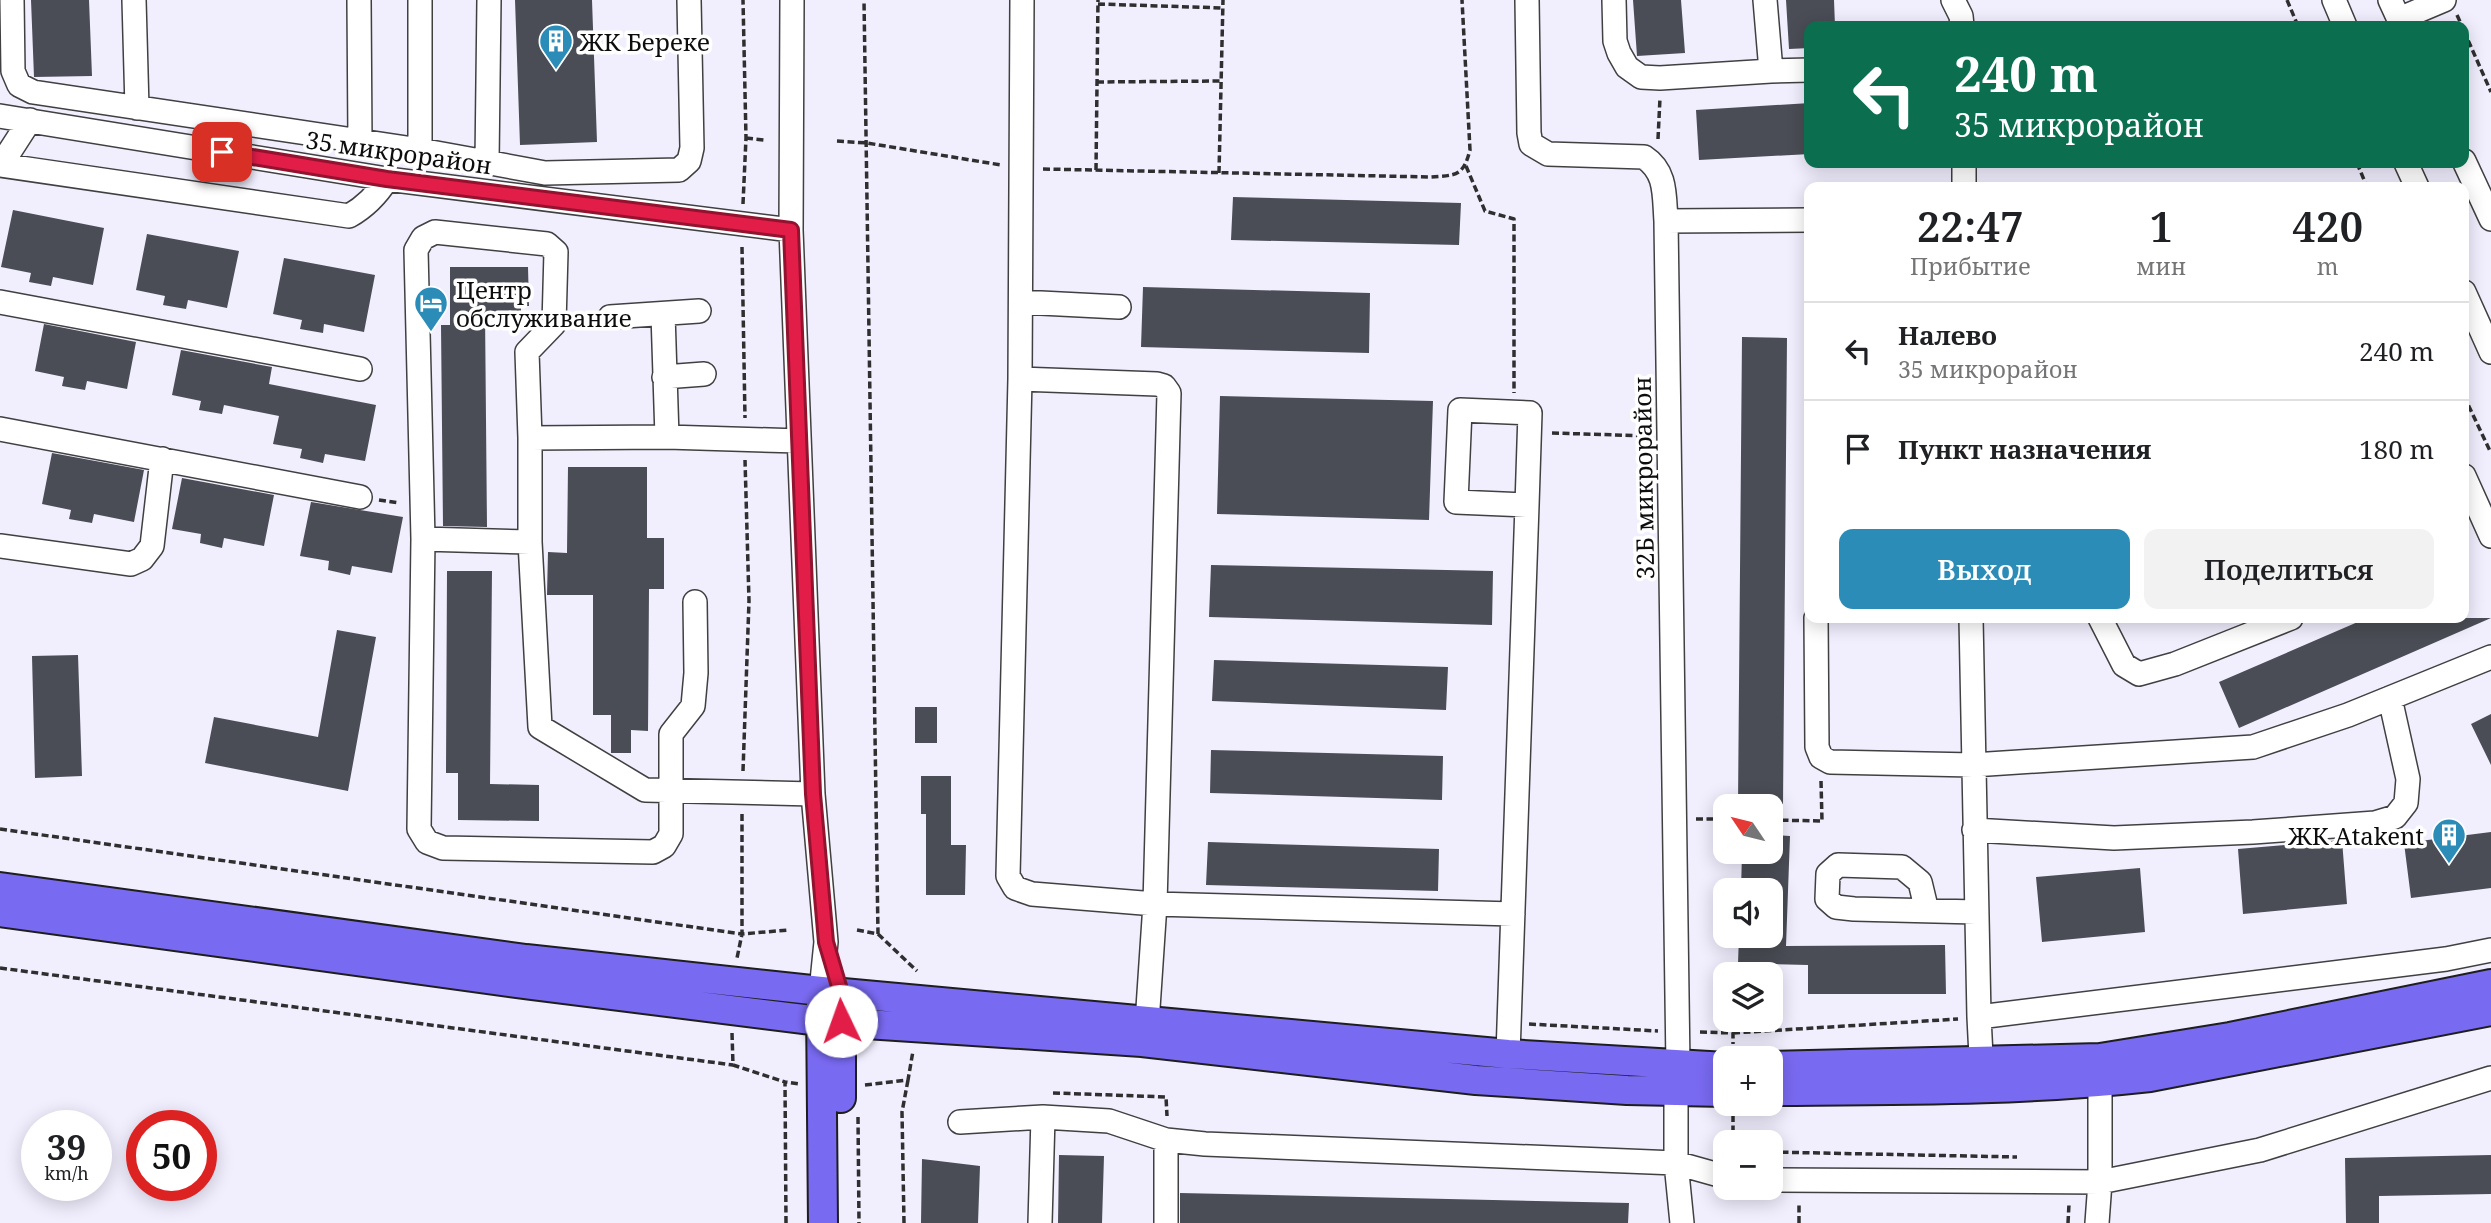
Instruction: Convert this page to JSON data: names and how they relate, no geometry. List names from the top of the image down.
{
  "streets": {
    "street": ["35 микрорайон", "32Б микрорайон"]
  },
  "places": {
    "building": ["ЖК Береке", "ЖК Atakent"],
    "hotel": ["Центр обслуживание"]
  },
  "north": "top left",
  "page": {
    "turn": ["240 m", "35 микрорайон"],
    "eta": [
      "22:47",
      "Прибытие",
      "1",
      "мин",
      "420",
      "m"
    ],
    "list": [
      {
        "name": "Налево",
        "note": "35 микрорайон",
        "value": "240 m"
      },
      {
        "name": "Пункт назначения",
        "value": "180 m"
      }
    ],
    "buttons": ["Выход", "Поделиться"],
    "map_buttons": ["+", "−"],
    "speed": "39 km/h",
    "limit": "50"
  }
}
